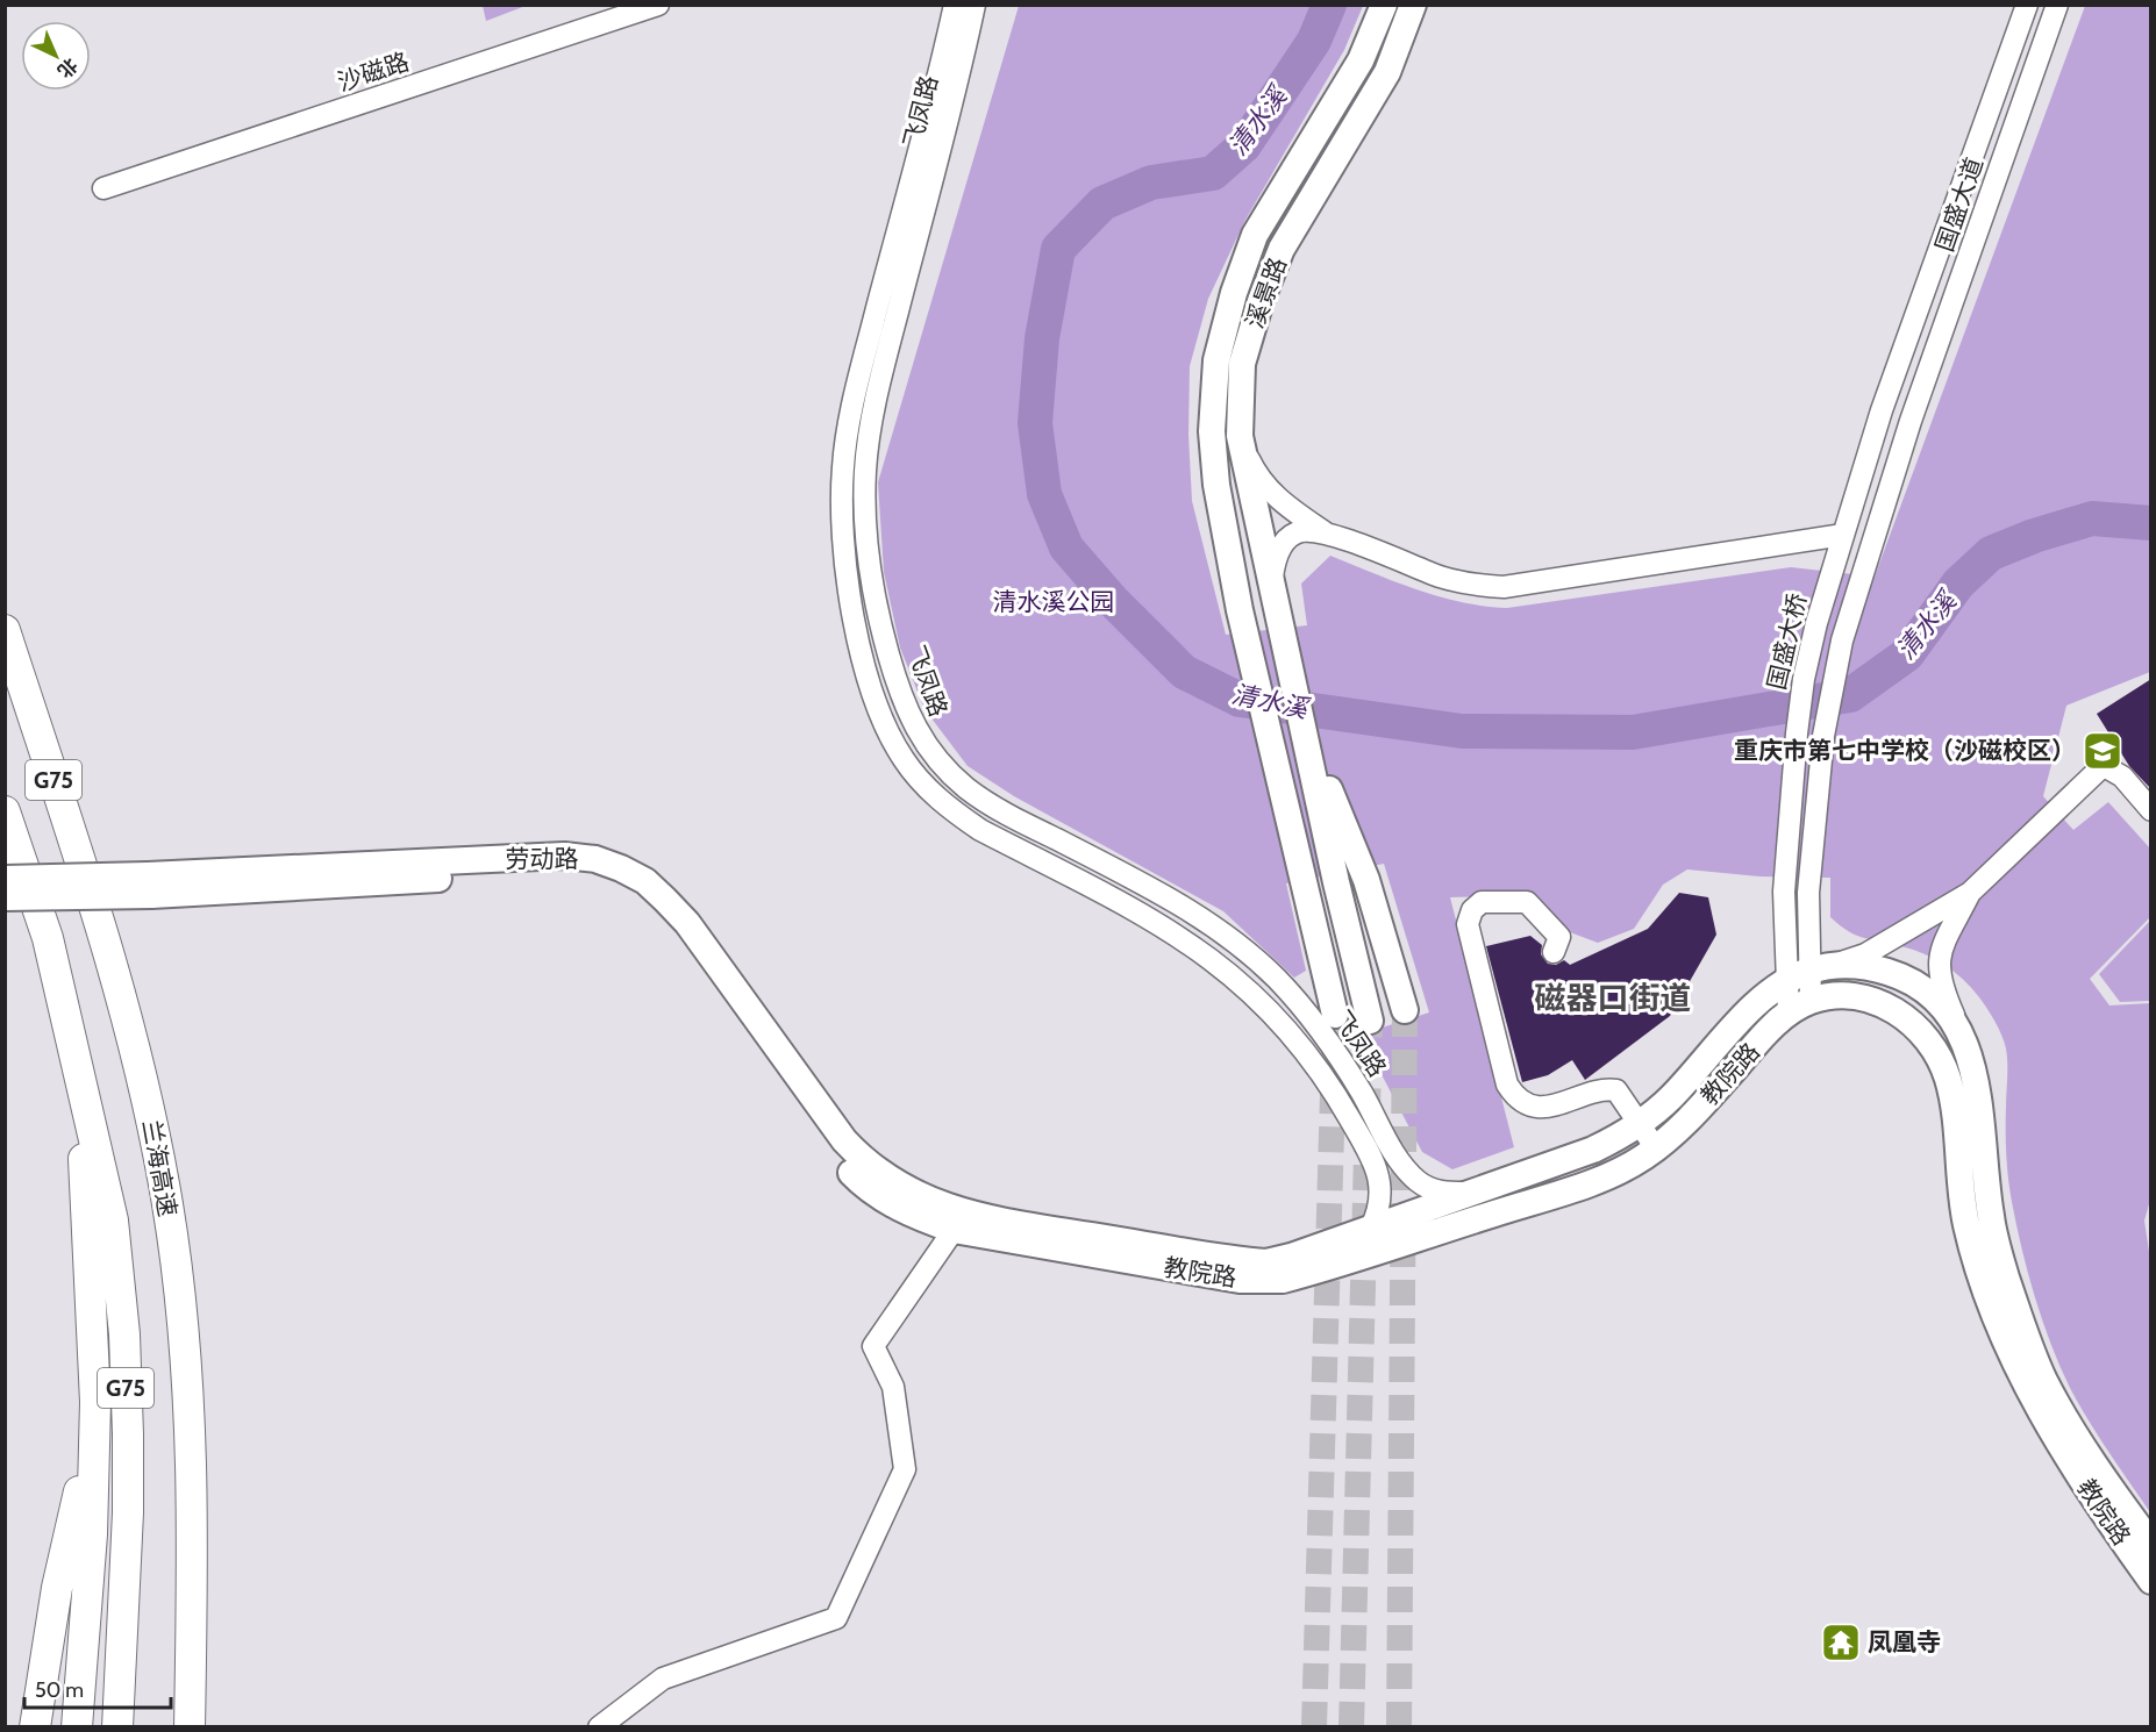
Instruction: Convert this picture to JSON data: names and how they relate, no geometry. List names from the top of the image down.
{
  "streets": {
    "highway": ["G75", "兰海高速"],
    "main road": ["溪景路", "劳动路", "教院路"],
    "street": [
      "沙磁路",
      "飞凤路",
      "国盛大道",
      "国盛大桥"
    ]
  },
  "crossings": [
    ["飞凤路", "教院路"],
    ["国盛大道", "国盛大桥"],
    ["国盛大道", "教院路"],
    ["国盛大桥", "教院路"],
    ["劳动路", "教院路"]
  ],
  "districts": ["磁器口街道"],
  "water": ["清水溪"],
  "parks": ["清水溪公园"],
  "places": {
    "school or university": ["重庆市第七中学校（沙磁校区）"],
    "temple": ["凤凰寺"]
  },
  "scale_bar": "50 m",
  "north": "bottom right"
}
